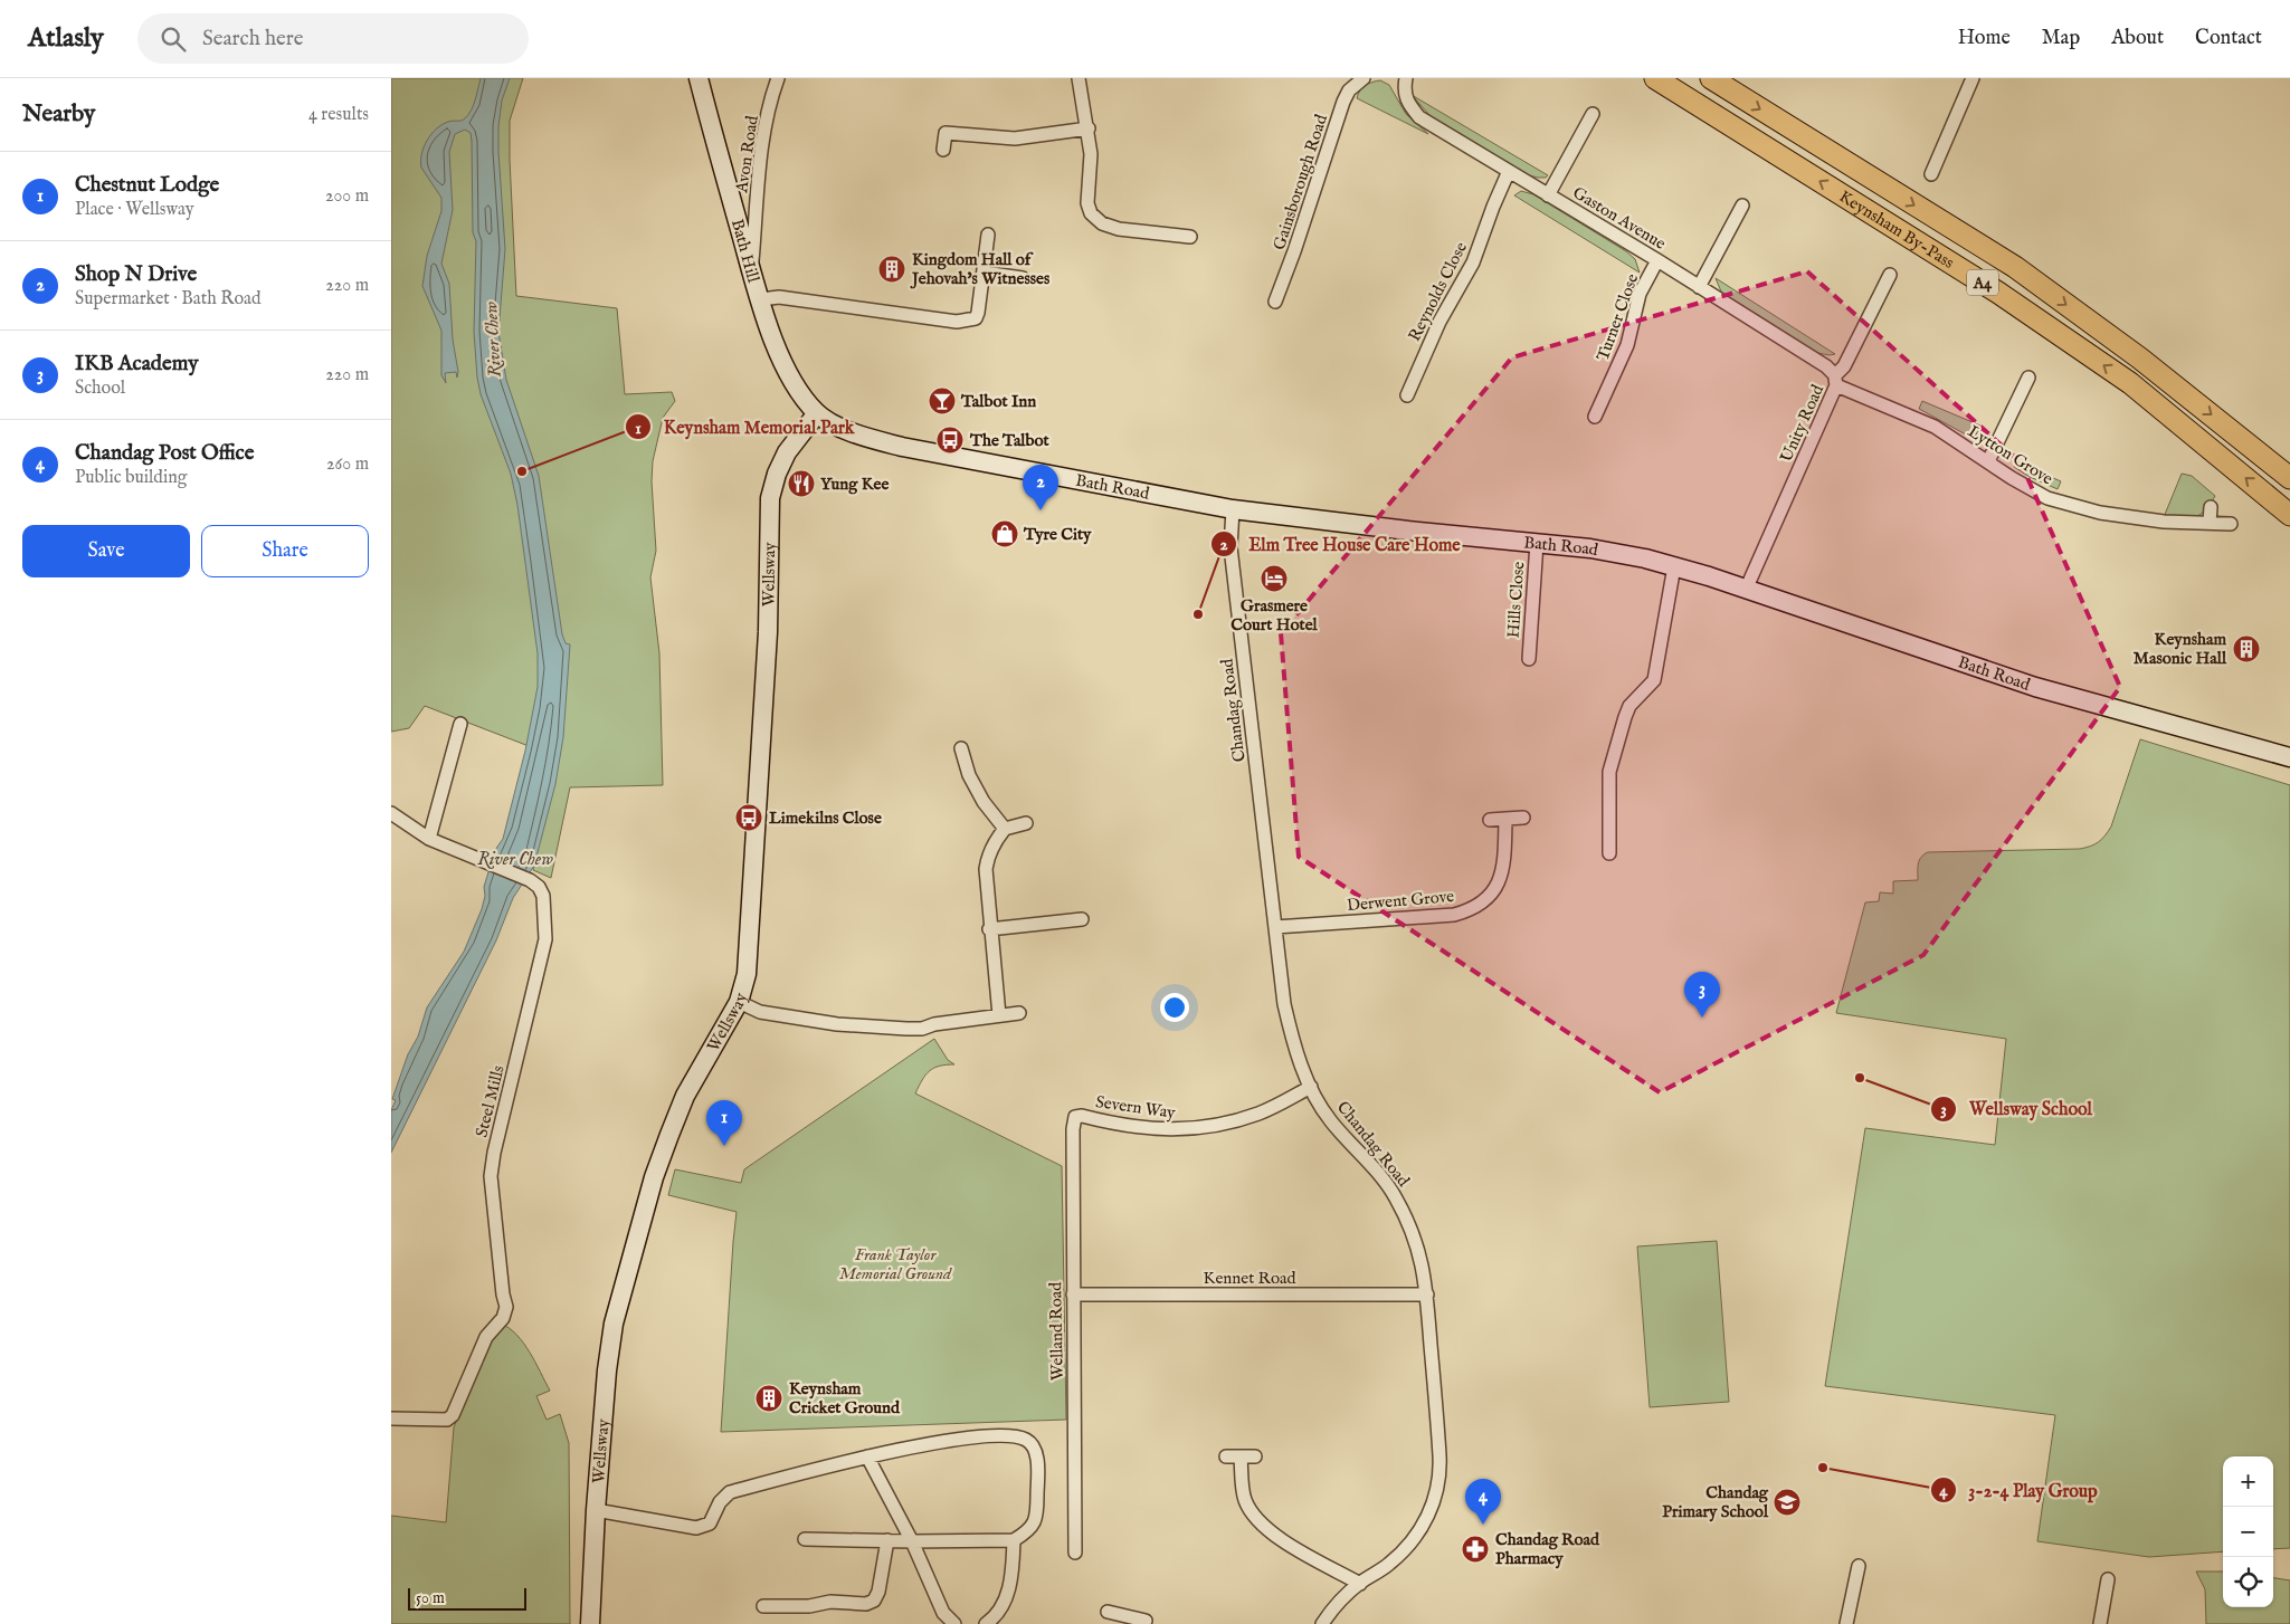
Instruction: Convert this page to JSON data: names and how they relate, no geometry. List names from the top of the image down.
{
  "streets": {
    "highway": ["Keynsham By-Pass", "A4"],
    "main road": ["Bath Hill", "Bath Road", "Wellsway"],
    "street": [
      "Avon Road",
      "Gainsborough Road",
      "Gaston Avenue",
      "Reynolds Close",
      "Turner Close",
      "Unity Road",
      "Lytton Grove",
      "Hills Close",
      "Chandag Road",
      "Derwent Grove",
      "Steel Mills",
      "Severn Way",
      "Kennet Road",
      "Welland Road"
    ]
  },
  "crossings": [
    ["Avon Road", "Bath Hill"],
    ["Gaston Avenue", "Reynolds Close"],
    ["Gaston Avenue", "Turner Close"],
    ["Gaston Avenue", "Unity Road"],
    ["Gaston Avenue", "Lytton Grove"],
    ["Bath Hill", "Bath Road"],
    ["Bath Hill", "Wellsway"],
    ["Unity Road", "Lytton Grove"],
    ["Unity Road", "Bath Road"],
    ["Bath Road", "Wellsway"],
    ["Bath Road", "Hills Close"],
    ["Bath Road", "Chandag Road"],
    ["Chandag Road", "Derwent Grove"],
    ["Chandag Road", "Severn Way"],
    ["Chandag Road", "Kennet Road"],
    ["Severn Way", "Welland Road"],
    ["Kennet Road", "Welland Road"]
  ],
  "water": ["River Chew"],
  "parks": ["Frank Taylor Memorial Ground"],
  "places": {
    "building": ["Kingdom Hall of Jehovah's Witnesses", "Keynsham Masonic Hall", "Keynsham Cricket Ground"],
    "bar": ["Talbot Inn"],
    "bus stop": ["The Talbot", "Limekilns Close"],
    "other": [
      "Keynsham Memorial Park",
      "Elm Tree House Care Home",
      "Wellsway School",
      "3-2-4 Play Group"
    ],
    "restaurant": ["Yung Kee"],
    "shop": ["Tyre City"],
    "hotel": ["Grasmere Court Hotel"],
    "school or university": ["Chandag Primary School"],
    "pharmacy": ["Chandag Road Pharmacy"]
  },
  "scale_bar": "50 m",
  "page": {
    "header": "Atlasly",
    "search": "Search here",
    "nav": [
      "Home",
      "Map",
      "About",
      "Contact"
    ],
    "heading": ["Nearby", "4 results"],
    "list": [
      {
        "mark": "1",
        "name": "Chestnut Lodge",
        "note": "Place · Wellsway",
        "value": "200 m"
      },
      {
        "mark": "2",
        "name": "Shop N Drive",
        "note": "Supermarket · Bath Road",
        "value": "220 m"
      },
      {
        "mark": "3",
        "name": "IKB Academy",
        "note": "School",
        "value": "220 m"
      },
      {
        "mark": "4",
        "name": "Chandag Post Office",
        "note": "Public building",
        "value": "260 m"
      }
    ],
    "pins": [
      "2",
      "3",
      "1",
      "4"
    ],
    "buttons": ["Save", "Share"],
    "map_buttons": ["+", "−"],
    "scale": "50 m"
  }
}
